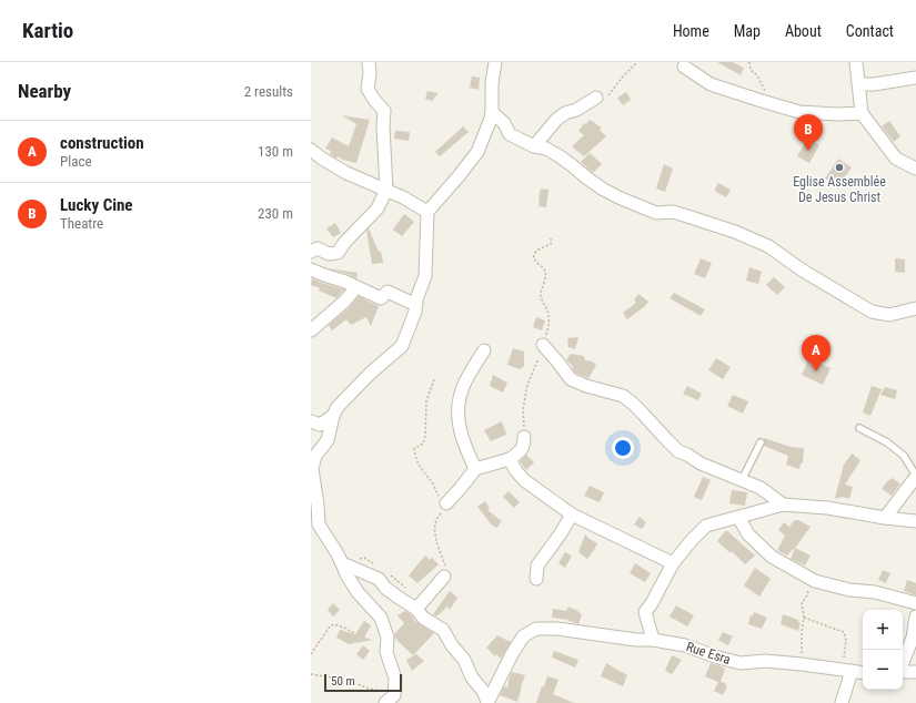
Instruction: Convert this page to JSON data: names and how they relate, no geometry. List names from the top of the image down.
{
  "streets": {
    "street": ["Rue Esra"]
  },
  "places": ["Eglise Assemblée De Jesus Christ"],
  "scale_bar": "50 m",
  "page": {
    "header": "Kartio",
    "nav": [
      "Home",
      "Map",
      "About",
      "Contact"
    ],
    "heading": ["Nearby", "2 results"],
    "pins": ["B", "A"],
    "list": [
      {
        "mark": "A",
        "name": "construction",
        "note": "Place",
        "value": "130 m"
      },
      {
        "mark": "B",
        "name": "Lucky Cine",
        "note": "Theatre",
        "value": "230 m"
      }
    ],
    "map_buttons": ["+", "−"],
    "scale": "50 m"
  }
}
